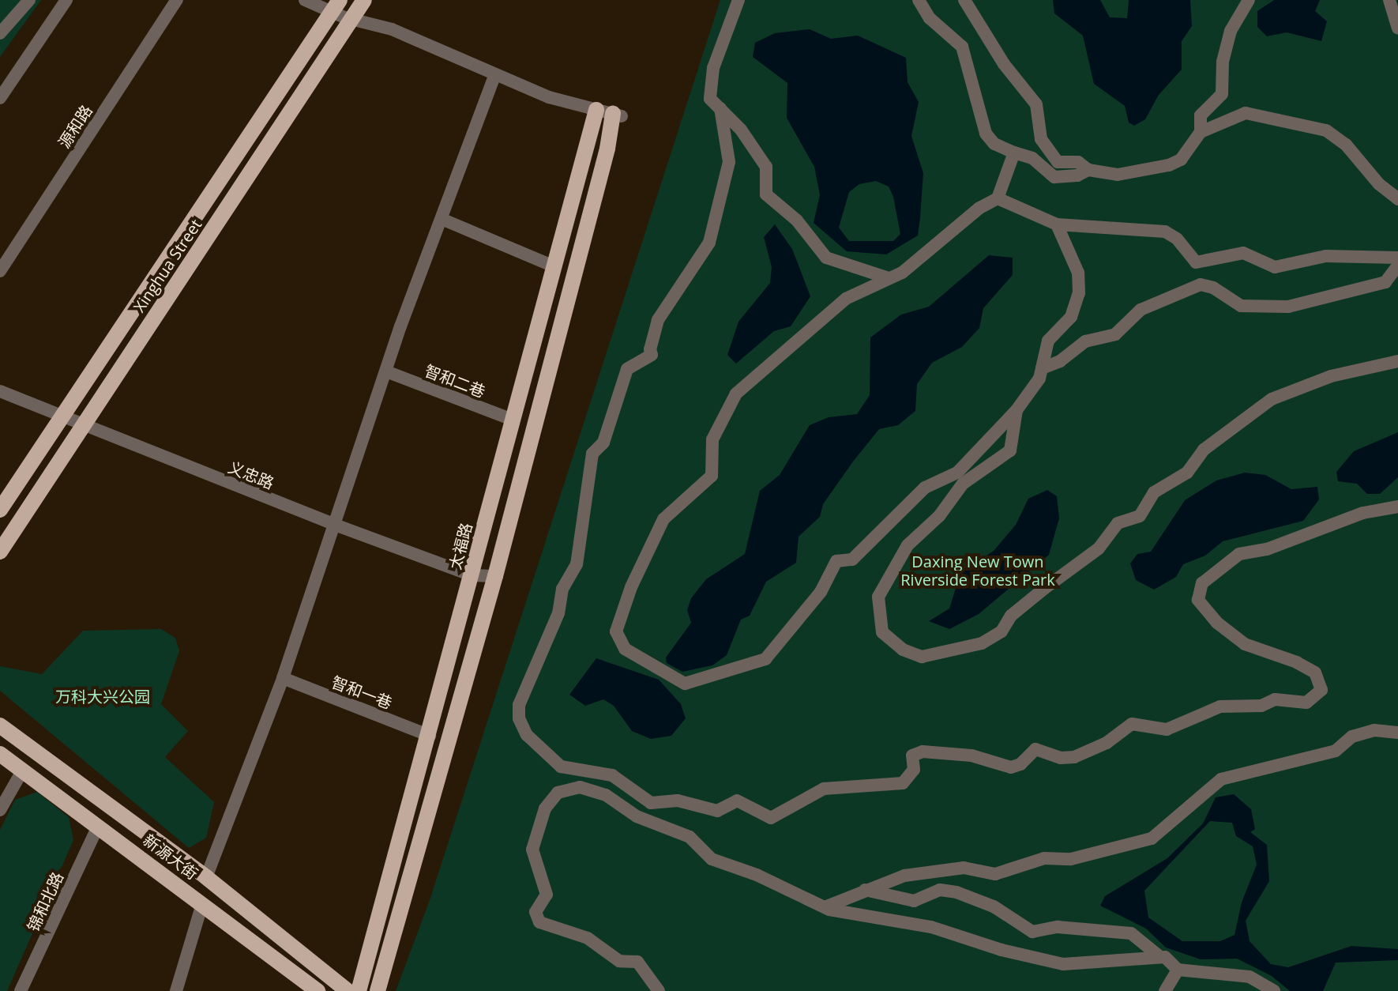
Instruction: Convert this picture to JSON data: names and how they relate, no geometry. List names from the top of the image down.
{
  "streets": {
    "main road": ["Xinghua Street", "太福路", "新源大街"],
    "street": [
      "源和路",
      "智和二巷",
      "义忠路",
      "智和一巷",
      "锦和北路"
    ]
  },
  "crossings": [
    ["Xinghua Street", "义忠路"],
    ["智和二巷", "太福路"],
    ["义忠路", "太福路"],
    ["太福路", "智和一巷"],
    ["新源大街", "锦和北路"]
  ],
  "parks": ["Daxing New Town Riverside Forest Park", "万科大兴公园"]
}
